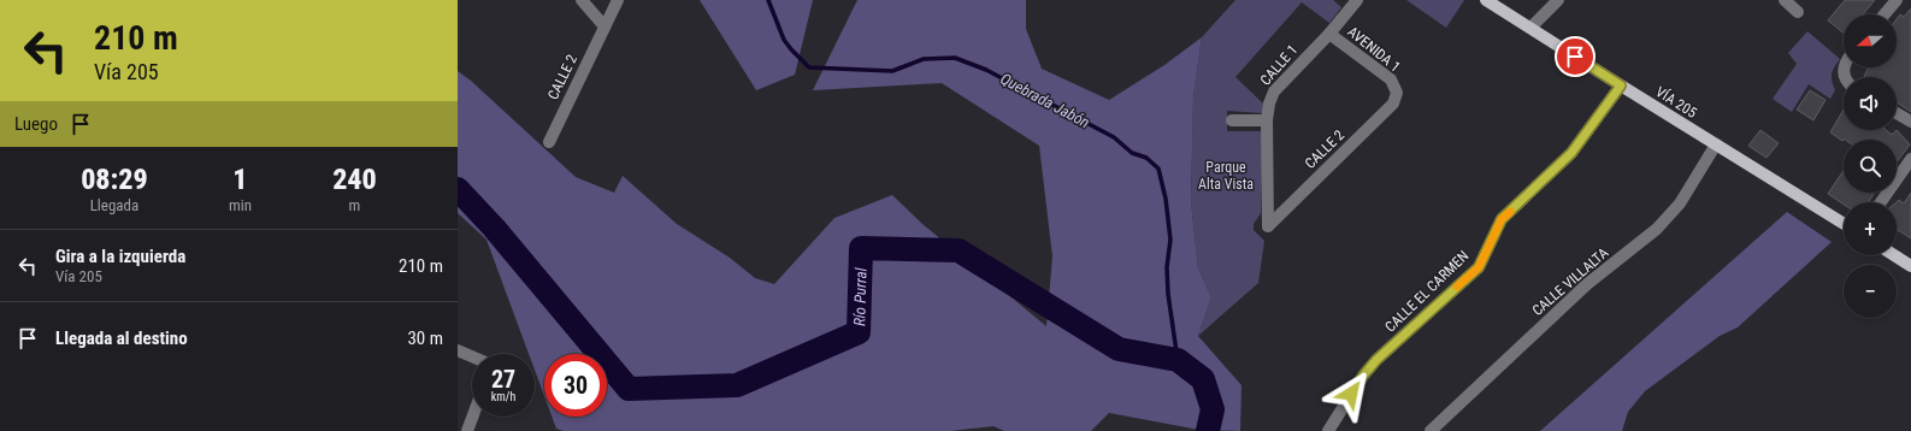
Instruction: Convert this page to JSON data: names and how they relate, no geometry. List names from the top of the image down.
{
  "streets": {
    "main road": ["VÍA 205"],
    "street": [
      "AVENIDA 1",
      "CALLE 1",
      "CALLE 2",
      "CALLE VILLALTA",
      "CALLE EL CARMEN"
    ]
  },
  "crossings": [
    ["AVENIDA 1", "CALLE 1"],
    ["AVENIDA 1", "CALLE 2"],
    ["CALLE 1", "CALLE 2"],
    ["VÍA 205", "CALLE VILLALTA"],
    ["VÍA 205", "CALLE EL CARMEN"]
  ],
  "water": ["Quebrada Jabón", "Río Purral"],
  "parks": ["Parque Alta Vista"],
  "north": "left",
  "page": {
    "turn": ["210 m", "Vía 205"],
    "map_buttons": ["+", "−"],
    "then": "Luego",
    "eta": [
      "08:29",
      "Llegada",
      "1",
      "min",
      "240",
      "m"
    ],
    "list": [
      {
        "name": "Gira a la izquierda",
        "note": "Vía 205",
        "value": "210 m"
      },
      {
        "name": "Llegada al destino",
        "value": "30 m"
      }
    ],
    "speed": "27 km/h",
    "limit": "30"
  }
}
